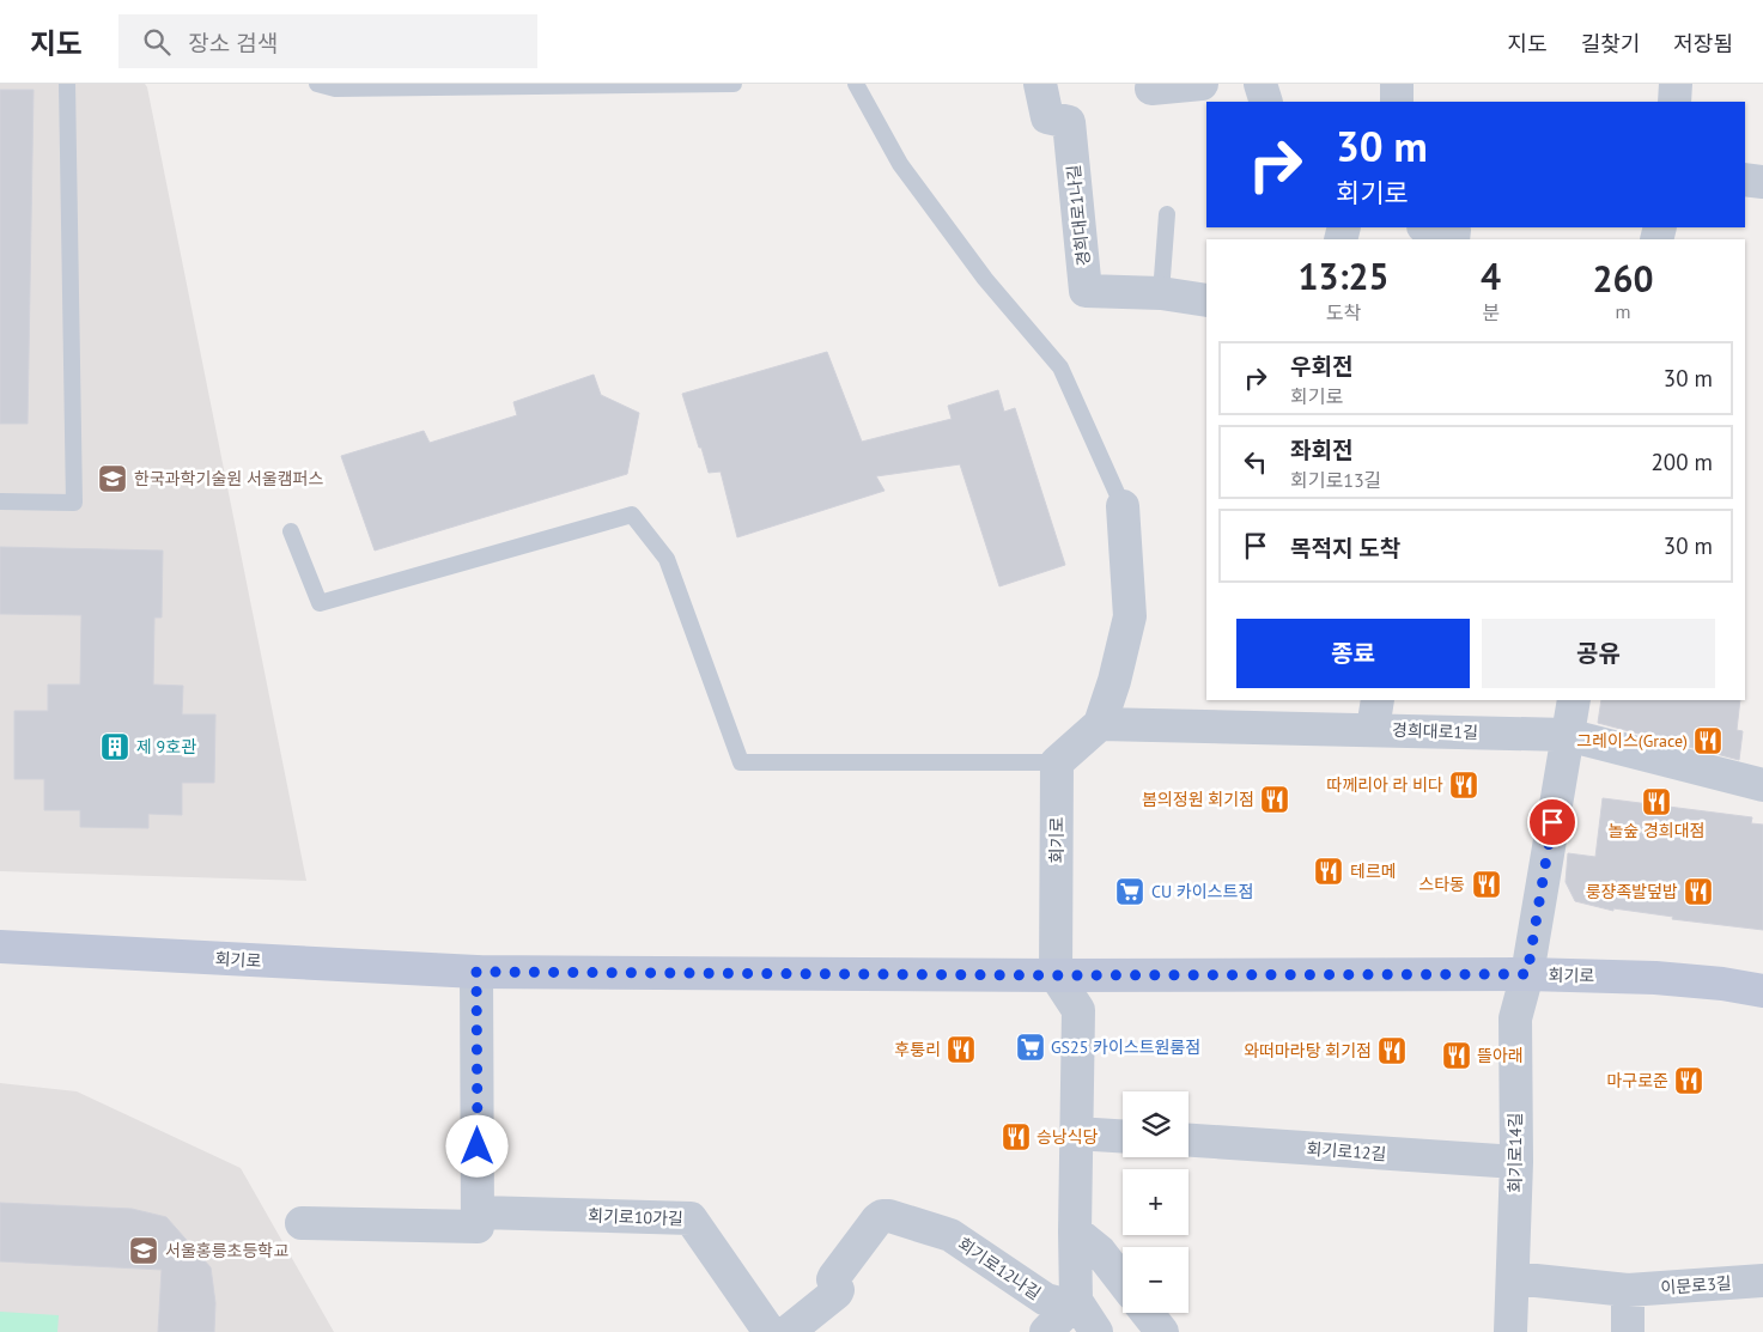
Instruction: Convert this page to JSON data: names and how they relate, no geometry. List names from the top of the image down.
{
  "streets": {
    "main road": ["회기로"],
    "street": [
      "경희대로1나길",
      "경희대로1길",
      "회기로12길",
      "회기로14길",
      "회기로10가길",
      "회기로12나길",
      "이문로3길"
    ]
  },
  "crossings": [
    ["경희대로1길", "회기로14길"],
    ["회기로", "회기로14길"],
    ["회기로12길", "회기로14길"],
    ["회기로14길", "이문로3길"]
  ],
  "places": {
    "school or university": ["한국과학기술원 서울캠퍼스", "서울홍릉초등학교"],
    "restaurant": [
      "그레이스(Grace)",
      "따께리아 라 비다",
      "봄의정원 회기점",
      "놀숲 경희대점",
      "테르메",
      "스타동",
      "룽쟝족발덮밥",
      "후퉁리",
      "와떠마라탕 회기점",
      "뜰아래",
      "마구로준",
      "승낭식당"
    ],
    "building": ["제 9호관"],
    "supermarket": ["CU 카이스트점", "GS25 카이스트원룸점"]
  },
  "page": {
    "header": "지도",
    "search": "장소 검색",
    "nav": ["지도", "길찾기", "저장됨"],
    "turn": ["30 m", "회기로"],
    "eta": [
      "13:25",
      "도착",
      "4",
      "분",
      "260",
      "m"
    ],
    "list": [
      {
        "name": "우회전",
        "note": "회기로",
        "value": "30 m"
      },
      {
        "name": "좌회전",
        "note": "회기로13길",
        "value": "200 m"
      },
      {
        "name": "목적지 도착",
        "value": "30 m"
      }
    ],
    "buttons": ["종료", "공유"],
    "map_buttons": ["+", "−"]
  }
}
